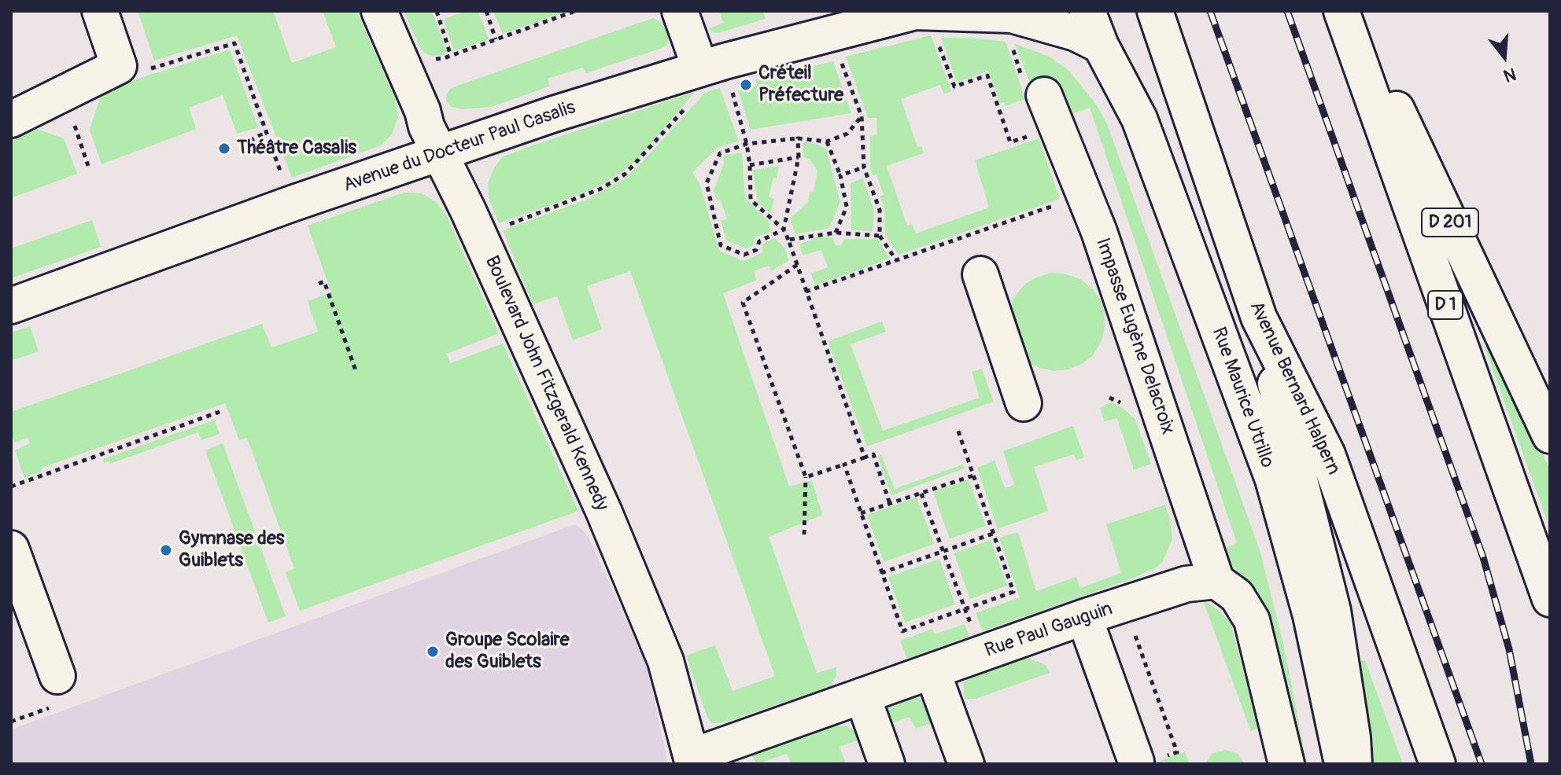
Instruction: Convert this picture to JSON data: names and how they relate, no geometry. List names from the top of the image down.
{
  "streets": {
    "main road": [
      "Avenue du Docteur Paul Casalis",
      "D 201",
      "D 1",
      "Impasse Eugène Delacroix",
      "Boulevard John Fitzgerald Kennedy",
      "Avenue Bernard Halpern",
      "Rue Maurice Utrillo",
      "Rue Paul Gauguin"
    ]
  },
  "crossings": [
    ["Avenue du Docteur Paul Casalis", "Boulevard John Fitzgerald Kennedy"],
    ["Avenue du Docteur Paul Casalis", "Rue Maurice Utrillo"],
    ["Impasse Eugène Delacroix", "Rue Paul Gauguin"],
    ["Boulevard John Fitzgerald Kennedy", "Rue Paul Gauguin"]
  ],
  "places": [
    "Créteil Préfecture",
    "Théâtre Casalis",
    "Gymnase des Guiblets",
    "Groupe Scolaire des Guiblets"
  ],
  "north": "bottom"
}
